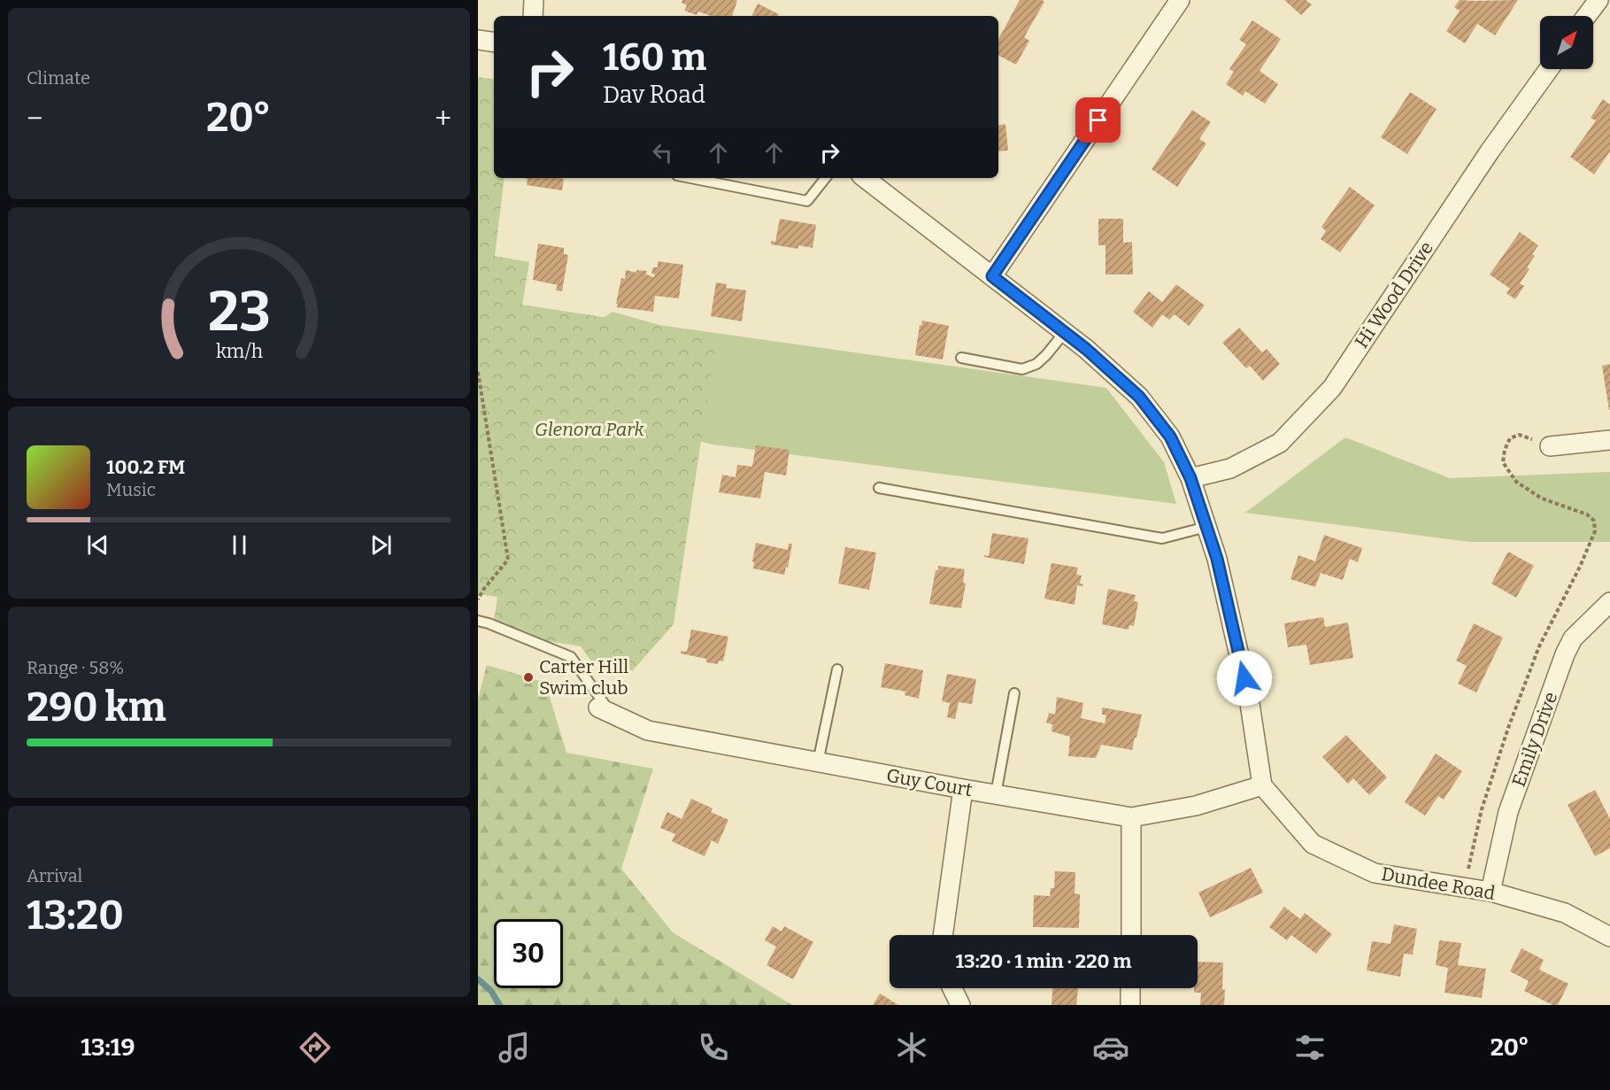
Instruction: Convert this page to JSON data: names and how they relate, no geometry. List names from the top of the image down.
{
  "streets": {
    "street": [
      "Hi Wood Drive",
      "Emily Drive",
      "Guy Court",
      "Dundee Road"
    ]
  },
  "crossings": [
    ["Emily Drive", "Dundee Road"],
    ["Guy Court", "Dundee Road"]
  ],
  "parks": ["Glenora Park"],
  "places": ["Carter Hill Swim club"],
  "north": "top right",
  "page": {
    "tile": [
      "Climate",
      ["Range · 58%", "290 km"],
      ["Arrival", "13:20"]
    ],
    "turn": ["160 m", "Dav Road"],
    "heat": ["−", "20°", "+"],
    "song": ["100.2 FM", "Music"],
    "limit": "30",
    "trip": "13:20 · 1 min · 220 m",
    "tabs": ["13:19", "20°"],
    "gauge": ["23", "km/h"]
  }
}
